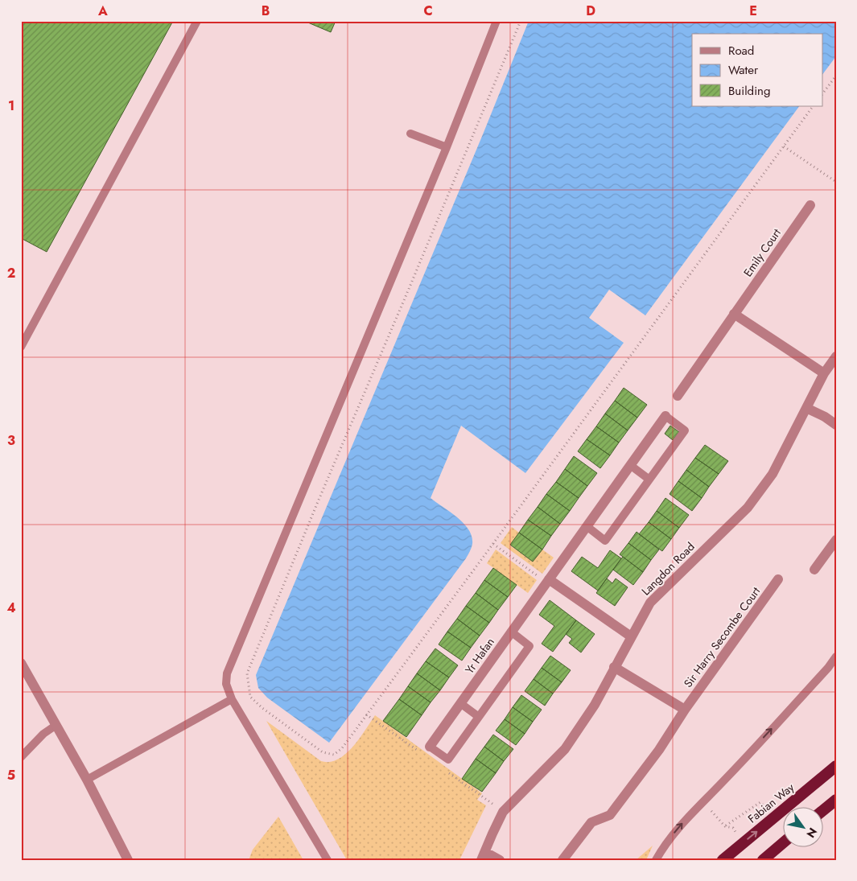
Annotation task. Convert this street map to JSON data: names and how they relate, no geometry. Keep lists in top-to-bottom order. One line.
{"streets":{"highway":["Fabian Way"],"street":["Emily Court","Langdon Road","Sir Harry Secombe Court","Yr Hafan"]},"one_way":["Fabian Way"],"legend":["Road","Water","Building"],"north":"bottom right","grid":{"columns":["A","B","C","D","E"],"rows":["1","2","3","4","5"]}}
